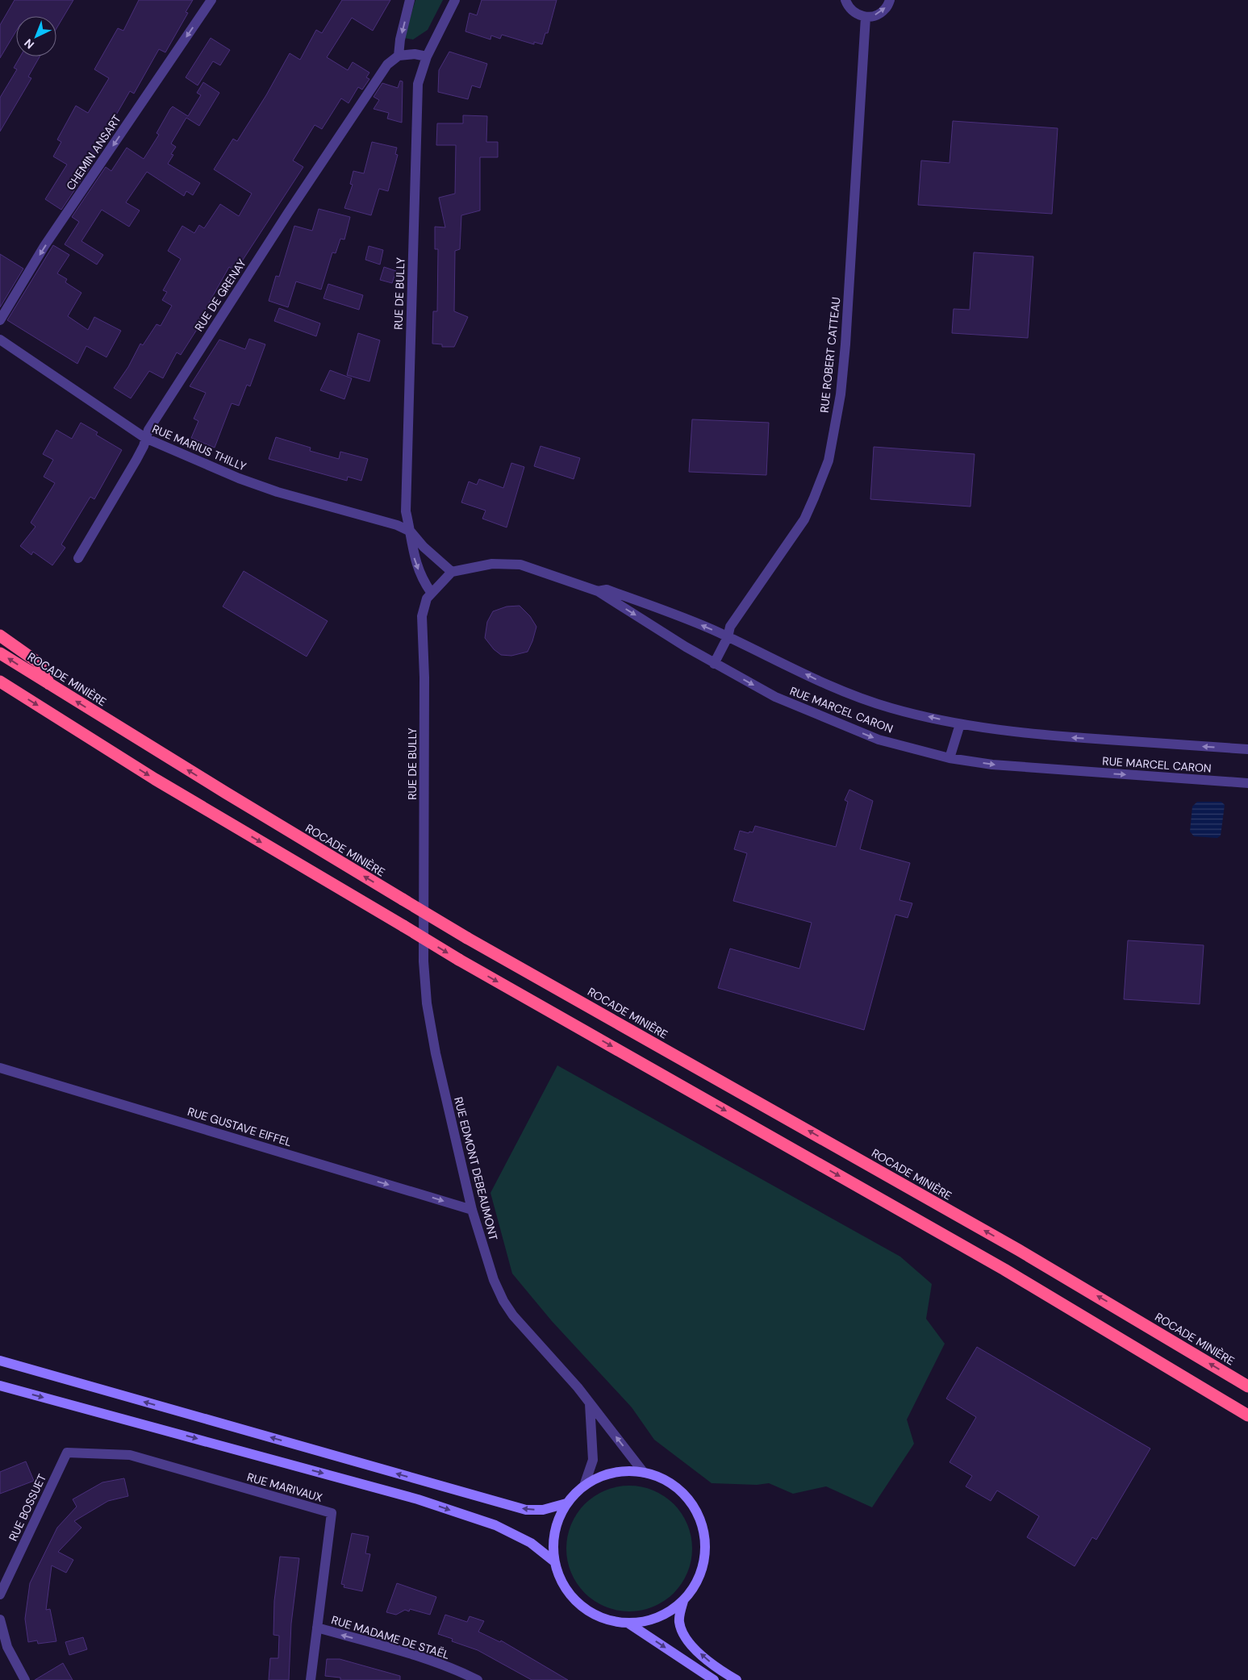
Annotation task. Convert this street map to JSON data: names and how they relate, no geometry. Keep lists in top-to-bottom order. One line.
{"streets":{"highway":["ROCADE MINIÈRE"],"street":["CHEMIN ANSART","RUE DE BULLY","RUE DE GRENAY","RUE ROBERT CATTEAU","RUE MARIUS THILLY","RUE MARCEL CARON","RUE GUSTAVE EIFFEL","RUE EDMONT DEBEAUMONT","RUE MARIVAUX","RUE BOSSUET","RUE MADAME DE STAËL"]},"crossings":[["RUE DE BULLY","RUE MARIUS THILLY"],["RUE DE BULLY","RUE MARCEL CARON"],["RUE DE BULLY","RUE EDMONT DEBEAUMONT"],["RUE DE GRENAY","RUE MARIUS THILLY"],["RUE ROBERT CATTEAU","RUE MARCEL CARON"],["RUE GUSTAVE EIFFEL","RUE EDMONT DEBEAUMONT"],["RUE MARIVAUX","RUE BOSSUET"],["RUE MARIVAUX","RUE MADAME DE STAËL"]],"one_way":["CHEMIN ANSART","RUE GUSTAVE EIFFEL","RUE MADAME DE STAËL"],"north":"bottom left"}
